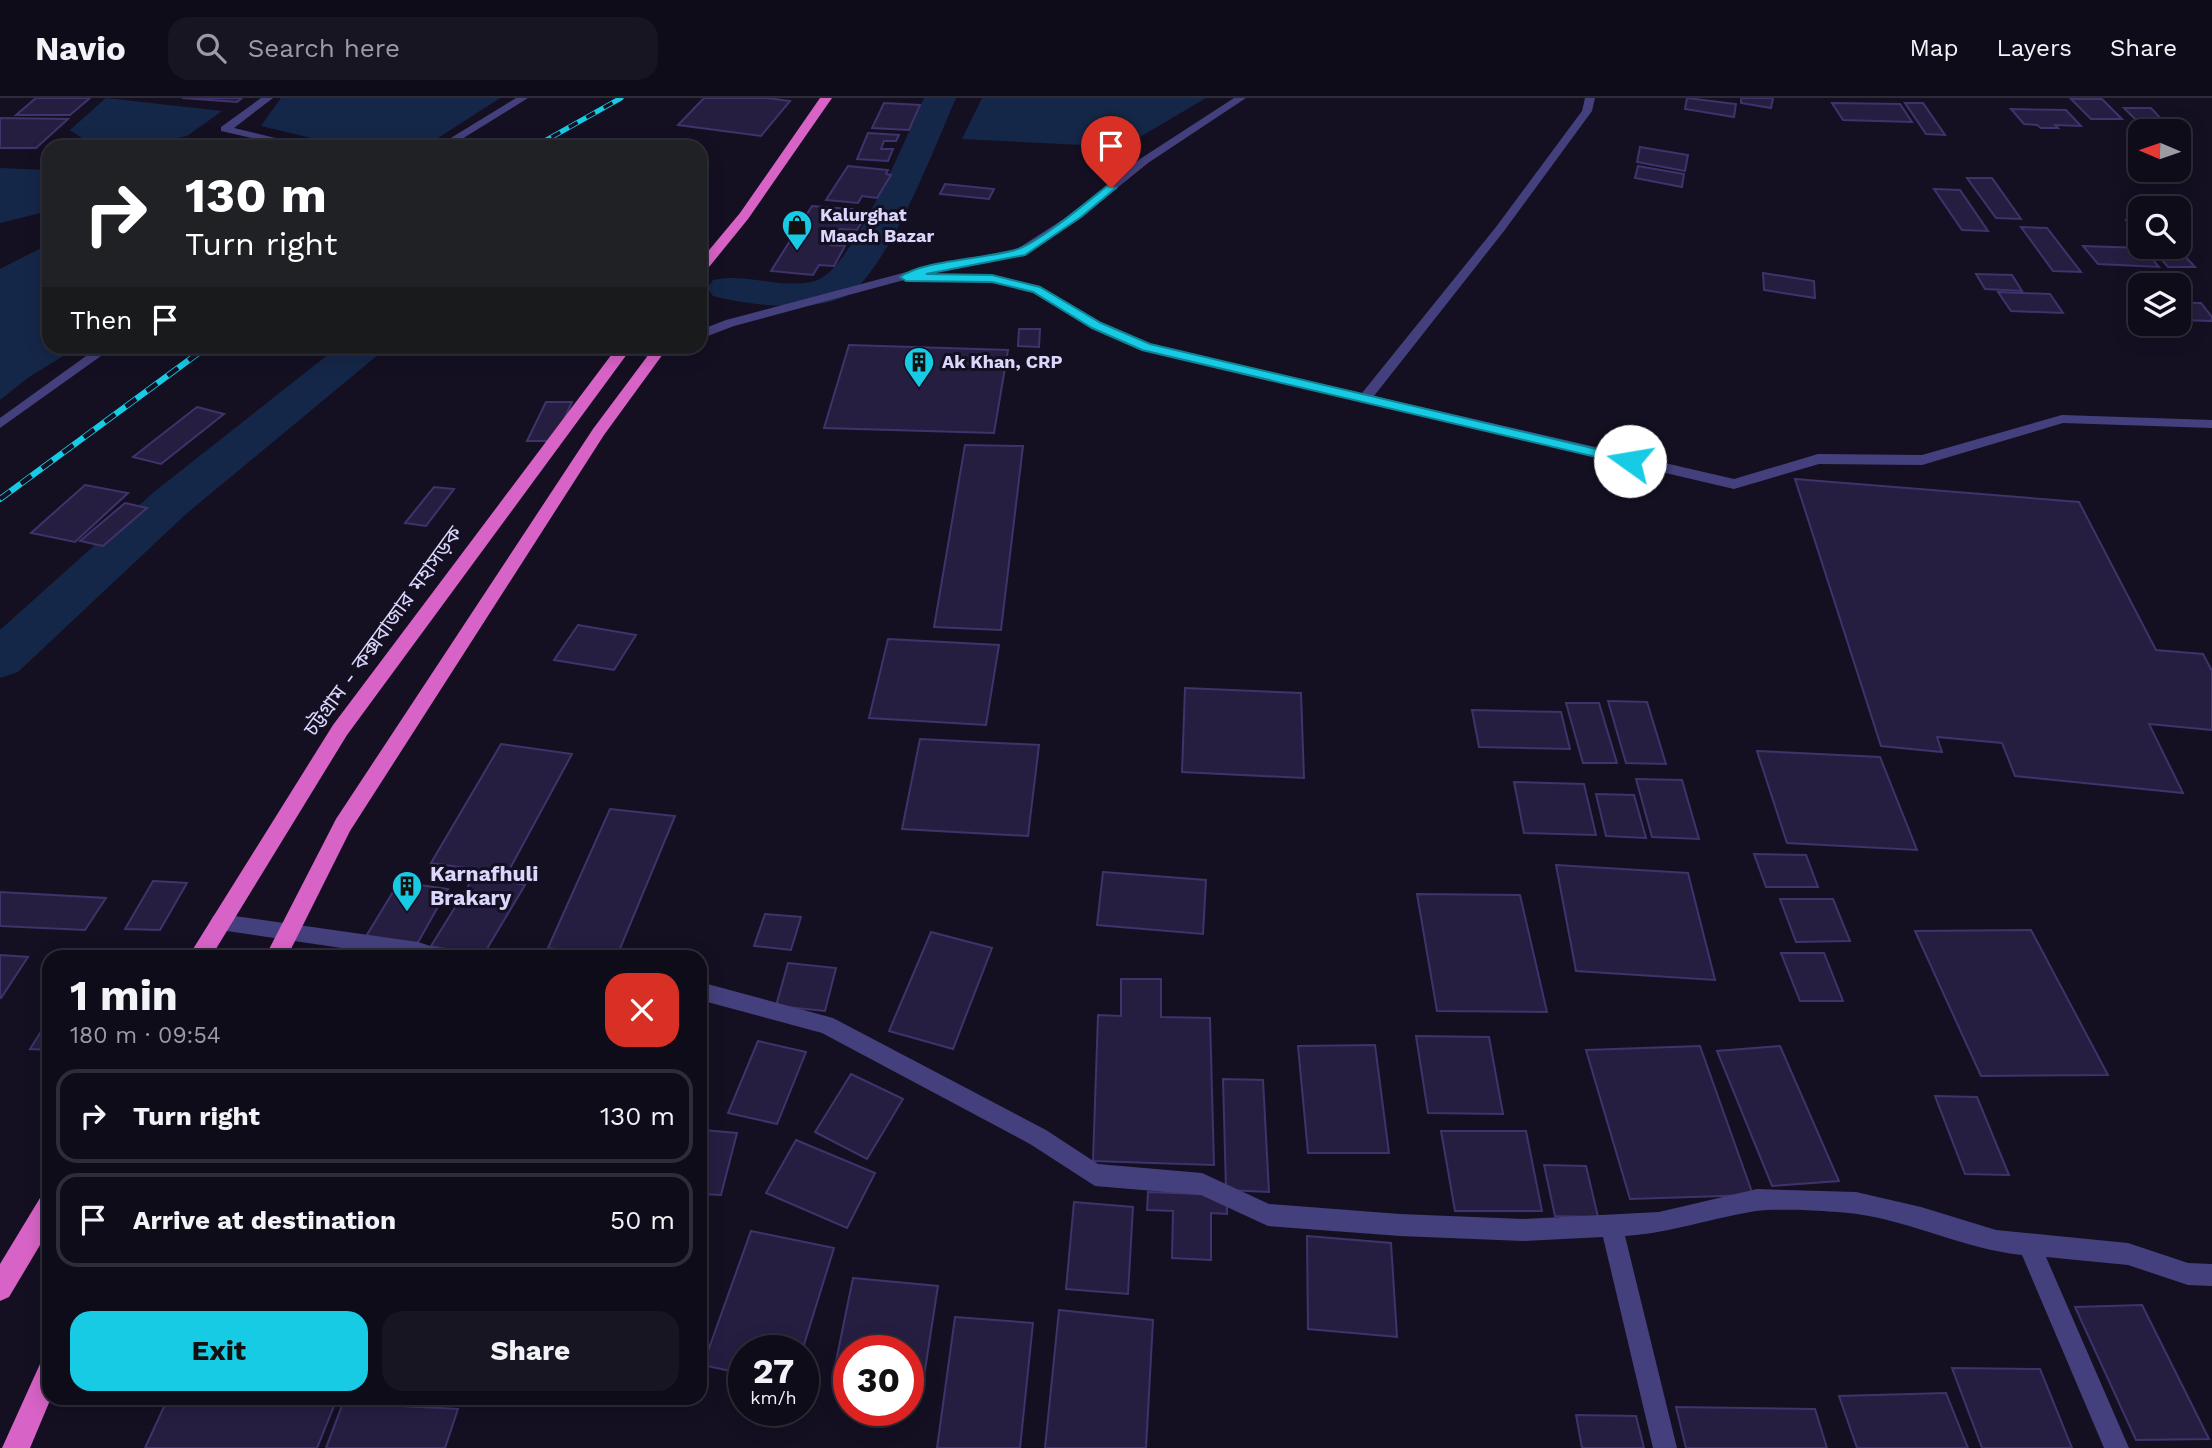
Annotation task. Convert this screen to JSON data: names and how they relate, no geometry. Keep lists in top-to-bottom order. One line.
{"streets":{"highway":["চট্টগ্রাম - কক্সবাজার মহাসড়ক"]},"places":{"shop":["Kalurghat Maach Bazar"],"building":["Ak Khan, CRP","Karnafhuli Brakary"]},"north":"left","page":{"header":"Navio","search":"Search here","nav":["Map","Layers","Share"],"turn":["130 m","Turn right"],"then":"Then","heading":["1 min","180 m · 09:54"],"list":[{"name":"Turn right","value":"130 m"},{"name":"Arrive at destination","value":"50 m"}],"buttons":["Exit","Share"],"speed":"27 km/h","limit":"30"}}
